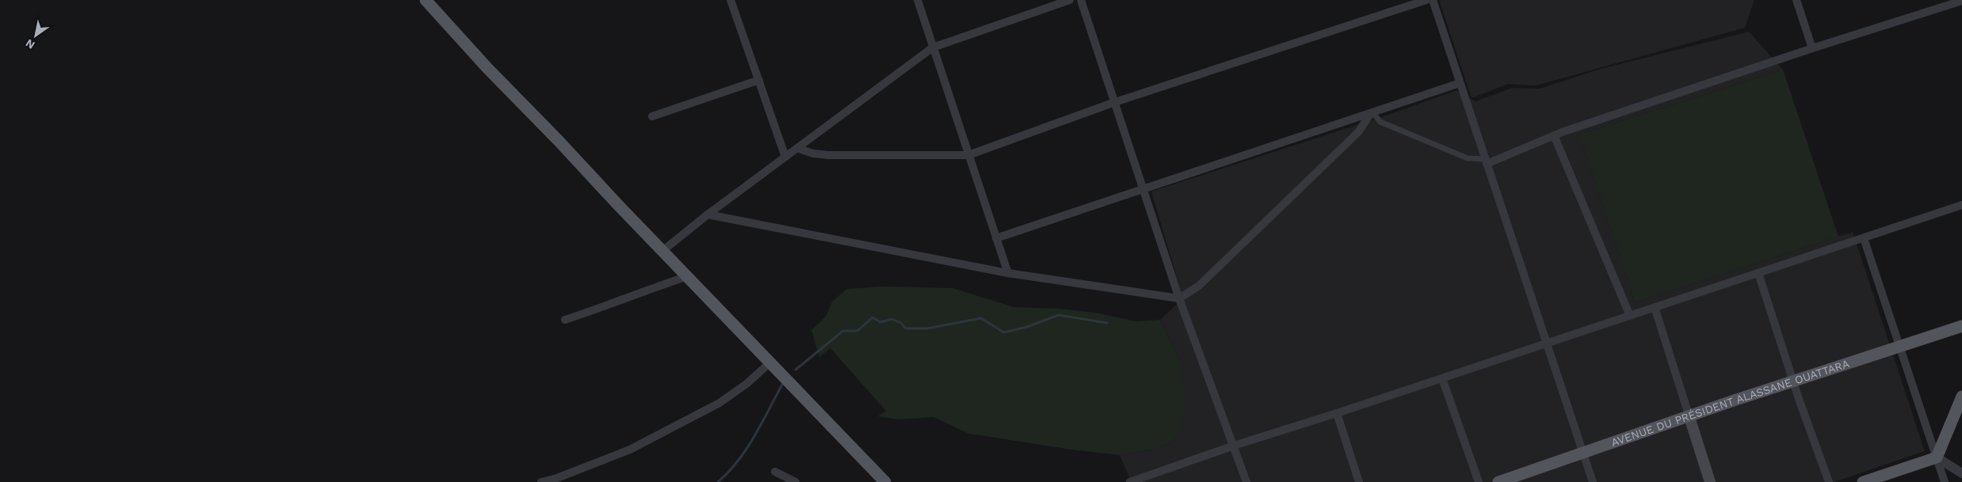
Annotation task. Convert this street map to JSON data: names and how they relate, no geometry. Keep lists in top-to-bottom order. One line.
{"streets":{"main road":["AVENUE DU PRÉSIDENT ALASSANE OUATTARA"]},"north":"bottom left"}
